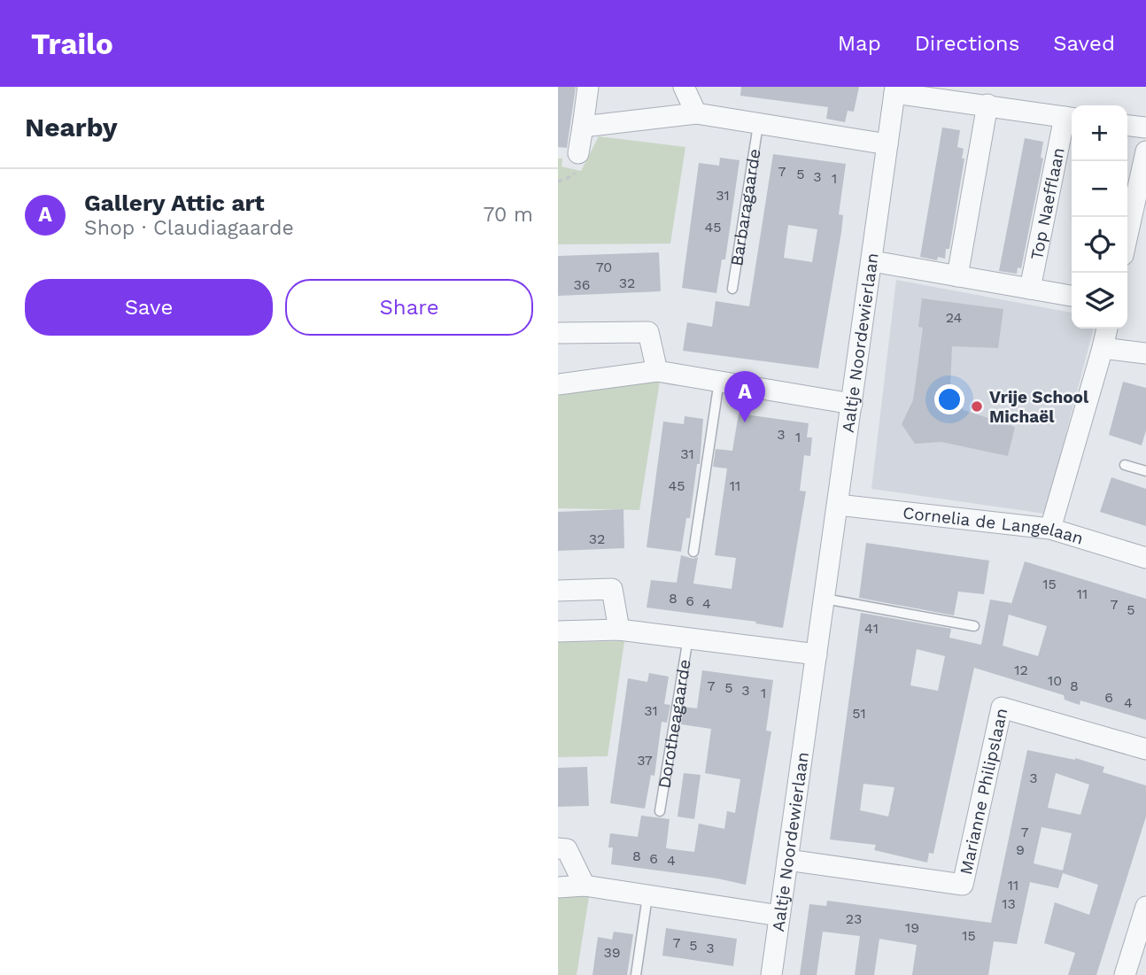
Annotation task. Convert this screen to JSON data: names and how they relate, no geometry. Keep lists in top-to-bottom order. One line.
{"streets":{"street":["Top Naefflaan","Barbaragaarde","Aaltje Noordewierlaan","Cornelia de Langelaan","Dorotheagaarde","Marianne Philipslaan"]},"crossings":[["Top Naefflaan","Aaltje Noordewierlaan"],["Barbaragaarde","Aaltje Noordewierlaan"],["Aaltje Noordewierlaan","Cornelia de Langelaan"],["Aaltje Noordewierlaan","Dorotheagaarde"],["Aaltje Noordewierlaan","Marianne Philipslaan"]],"places":["Vrije School Michaël"],"house_numbers":["7","5","3","1","31","45","70","32","36","24","3","1","31","45","11","32","15","11","8","6","4","7","5","41","12","10","7","8","5","3","1","6","4","31","51","37","3","7","9","8","6","4","11","13","23","19","15","7","5","3","39"],"page":{"header":"Trailo","nav":["Map","Directions","Saved"],"heading":"Nearby","map_buttons":["+","−"],"list":[{"mark":"A","name":"Gallery Attic art","note":"Shop · Claudiagaarde","value":"70 m"}],"buttons":["Save","Share"],"pins":"A"}}
